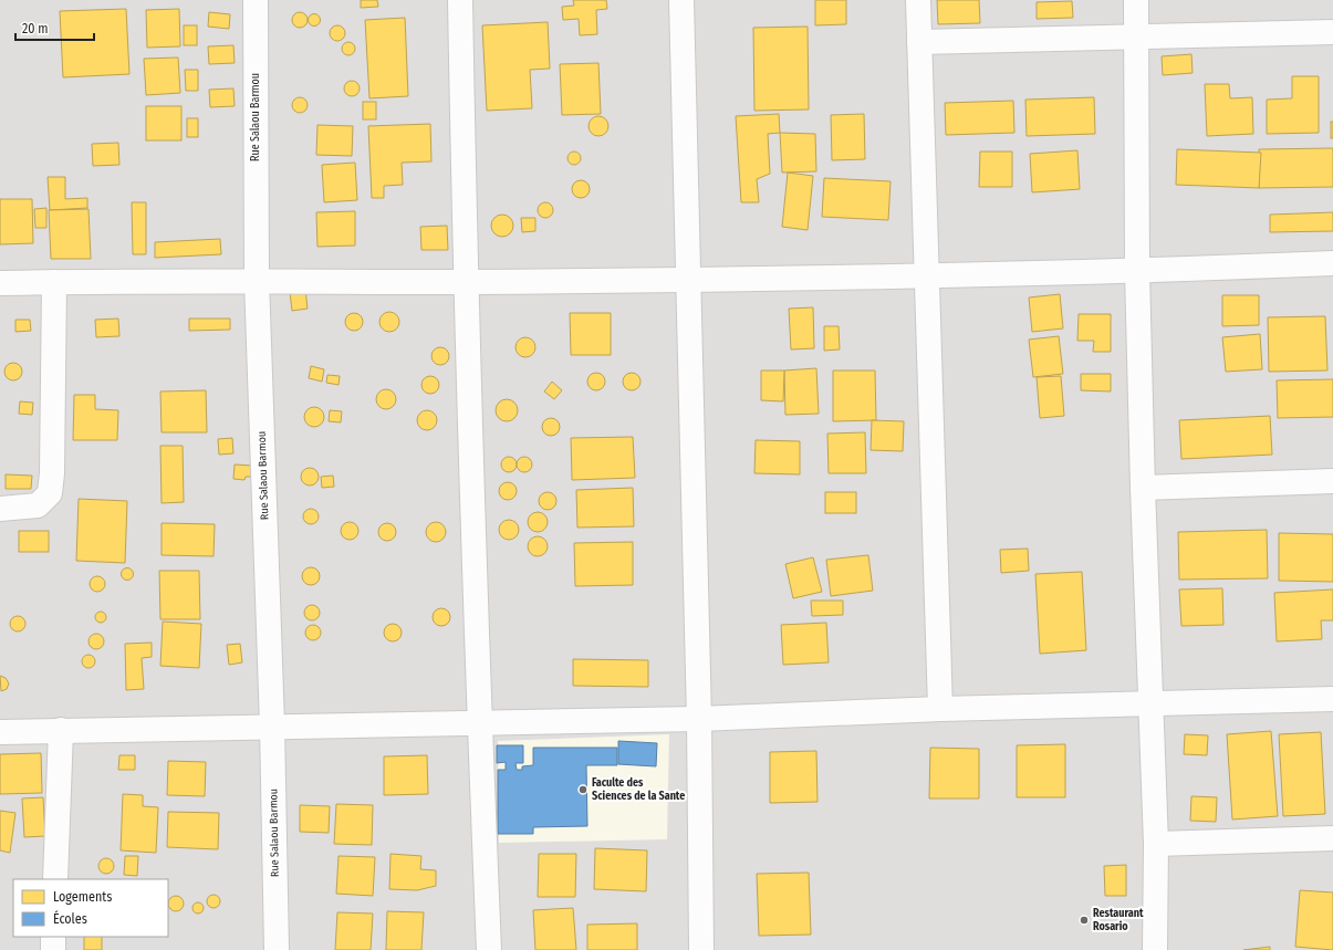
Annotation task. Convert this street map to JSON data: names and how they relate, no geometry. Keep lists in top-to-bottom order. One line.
{"streets":{"street":["Rue Salaou Barmou"]},"places":["Faculte des Sciences de la Sante","Restaurant Rosario"],"legend":["Logements","Écoles"],"scale_bar":"20 m"}
